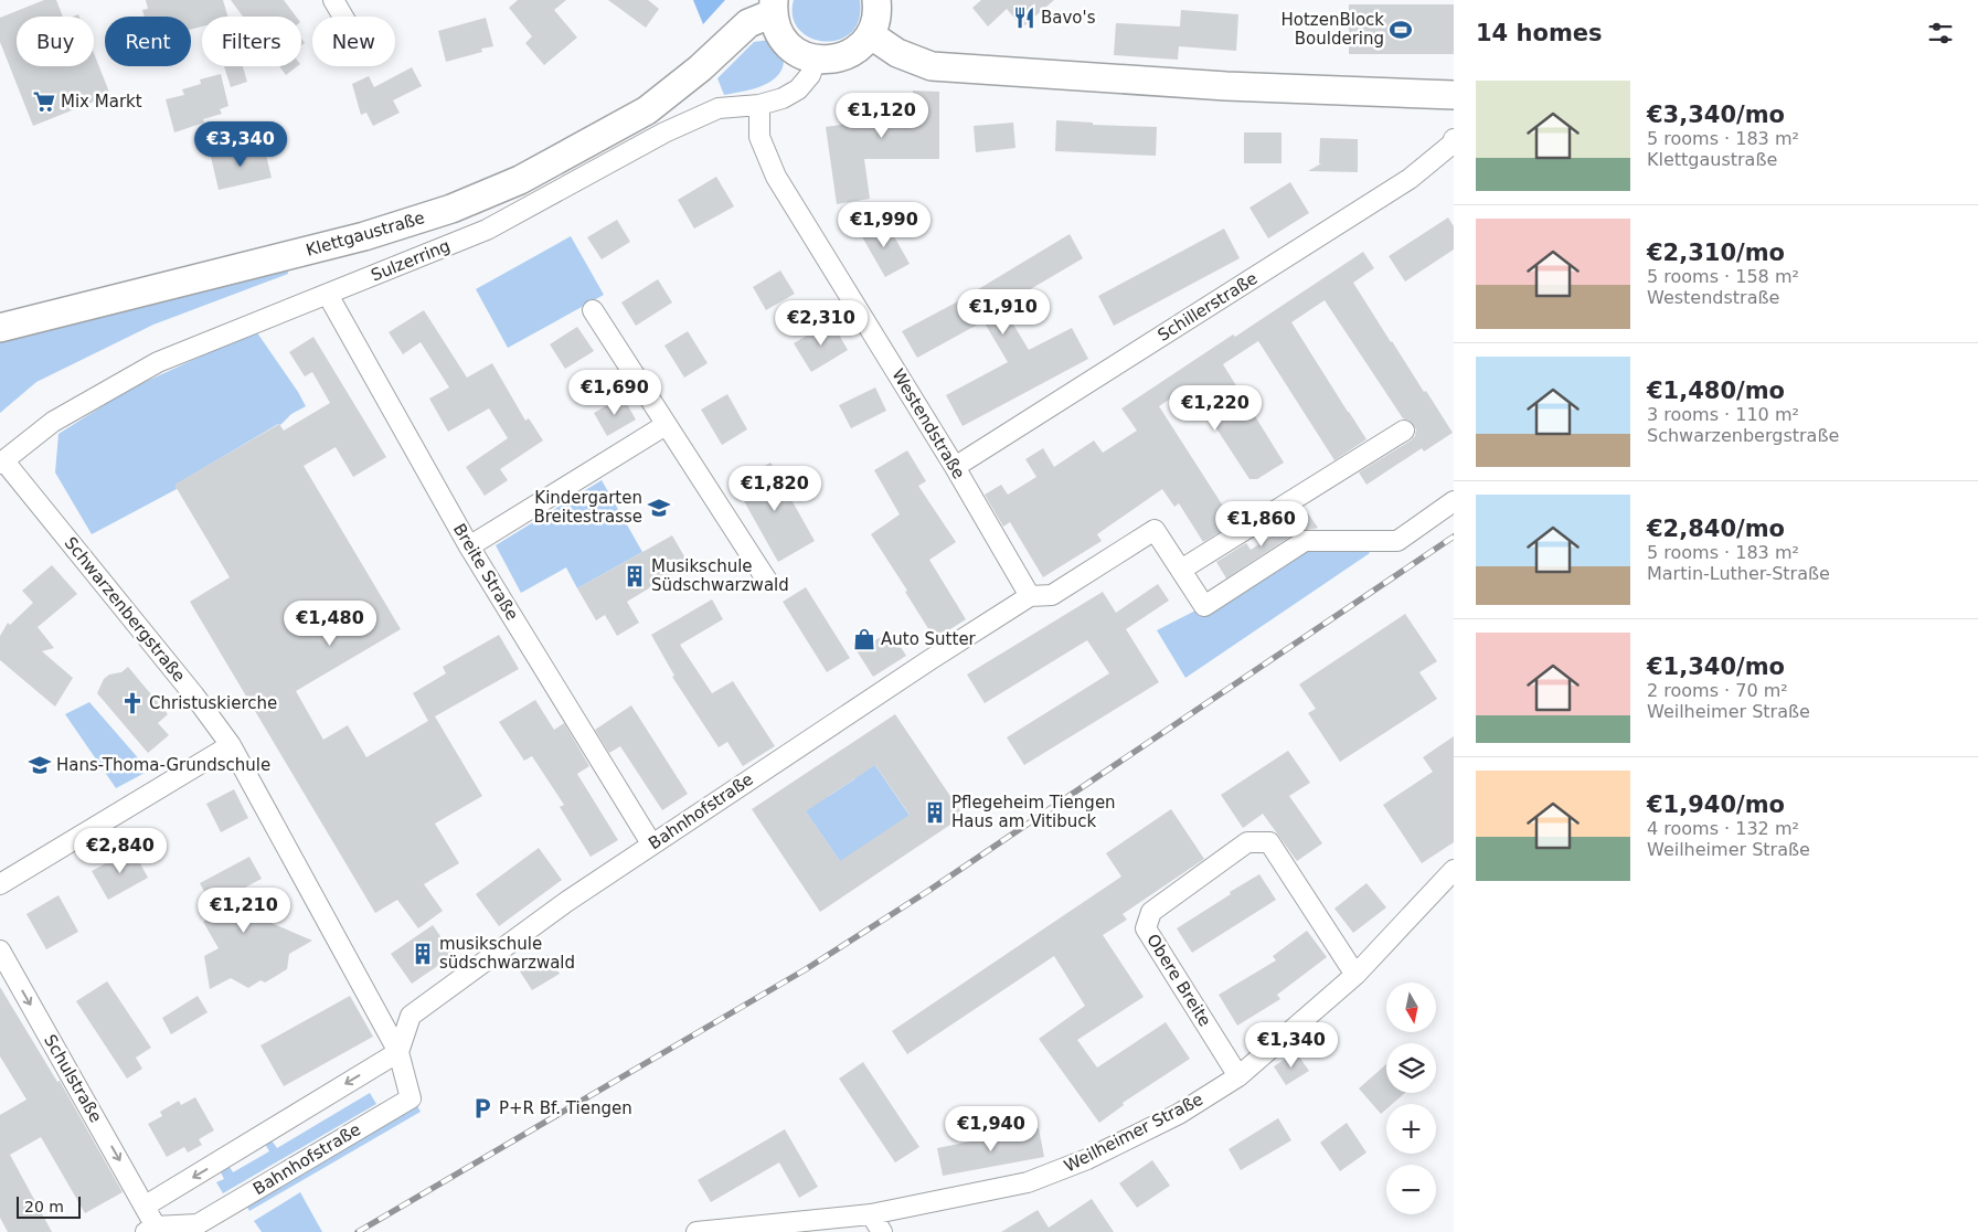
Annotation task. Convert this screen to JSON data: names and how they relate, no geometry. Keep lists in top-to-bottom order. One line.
{"streets":{"main road":["Klettgaustraße"],"street":["Sulzerring","Schillerstraße","Westendstraße","Breite Straße","Schwarzenbergstraße","Bahnhofstraße","Obere Breite","Schulstraße","Weilheimer Straße"]},"crossings":[["Sulzerring","Westendstraße"],["Sulzerring","Breite Straße"],["Sulzerring","Schwarzenbergstraße"],["Schillerstraße","Westendstraße"],["Westendstraße","Bahnhofstraße"],["Breite Straße","Bahnhofstraße"],["Schwarzenbergstraße","Bahnhofstraße"],["Bahnhofstraße","Schulstraße"],["Obere Breite","Weilheimer Straße"]],"one_way":["Schulstraße"],"places":{"restaurant":["Bavo's"],"sports":["HotzenBlock Bouldering"],"supermarket":["Mix Markt"],"school or university":["Kindergarten Breitestrasse","Hans-Thoma-Grundschule"],"building":["Musikschule Südschwarzwald","Pflegeheim Tiengen Haus am Vitibuck","musikschule südschwarzwald"],"shop":["Auto Sutter"],"church":["Christuskierche"],"parking":["P+R Bf. Tiengen"]},"scale_bar":"20 m","north":"bottom","page":{"heading":"14 homes","chip":["Buy","Rent","Filters","New"],"list":[{"name":"€3,340/mo","note":"5 rooms · 183 m² · Klettgaustraße"},{"name":"€2,310/mo","note":"5 rooms · 158 m² · Westendstraße"},{"name":"€1,480/mo","note":"3 rooms · 110 m² · Schwarzenbergstraße"},{"name":"€2,840/mo","note":"5 rooms · 183 m² · Martin-Luther-Straße"},{"name":"€1,340/mo","note":"2 rooms · 70 m² · Weilheimer Straße"},{"name":"€1,940/mo","note":"4 rooms · 132 m² · Weilheimer Straße"}],"price":["€1,120","€3,340","€1,990","€1,910","€2,310","€1,690","€1,220","€1,820","€1,860","€1,480","€2,840","€1,210","€1,340","€1,940"],"map_buttons":["+","−"],"scale":"20 m"}}
